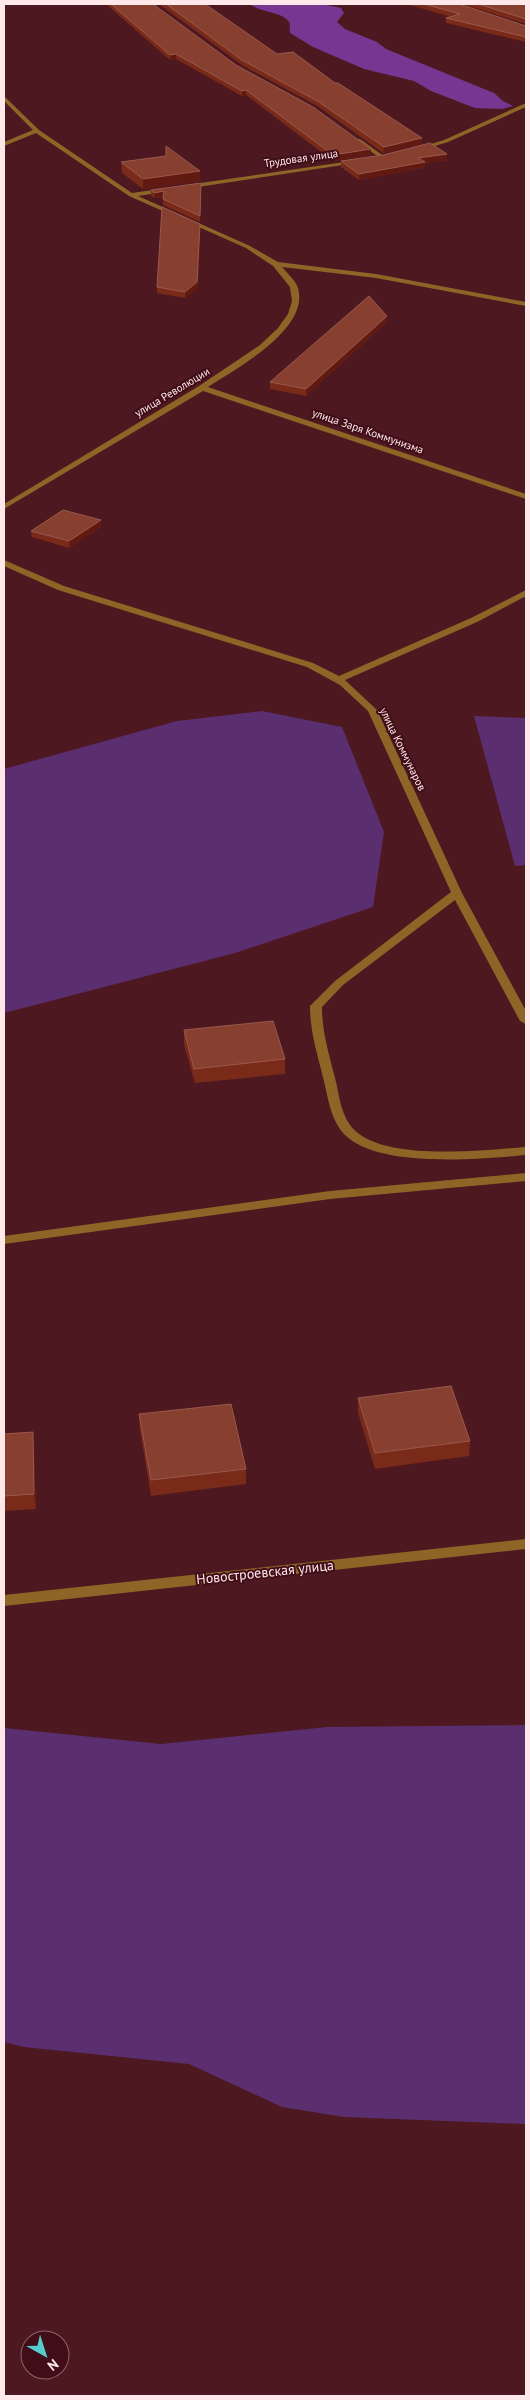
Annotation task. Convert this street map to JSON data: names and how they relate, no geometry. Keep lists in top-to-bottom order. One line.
{"streets":{"street":["Трудовая улица","улица Революции","улица Заря Коммунизма","улица Коммунаров","Новостроевская улица"]},"crossings":[["Трудовая улица","улица Революции"],["улица Революции","улица Заря Коммунизма"]],"north":"bottom right"}
